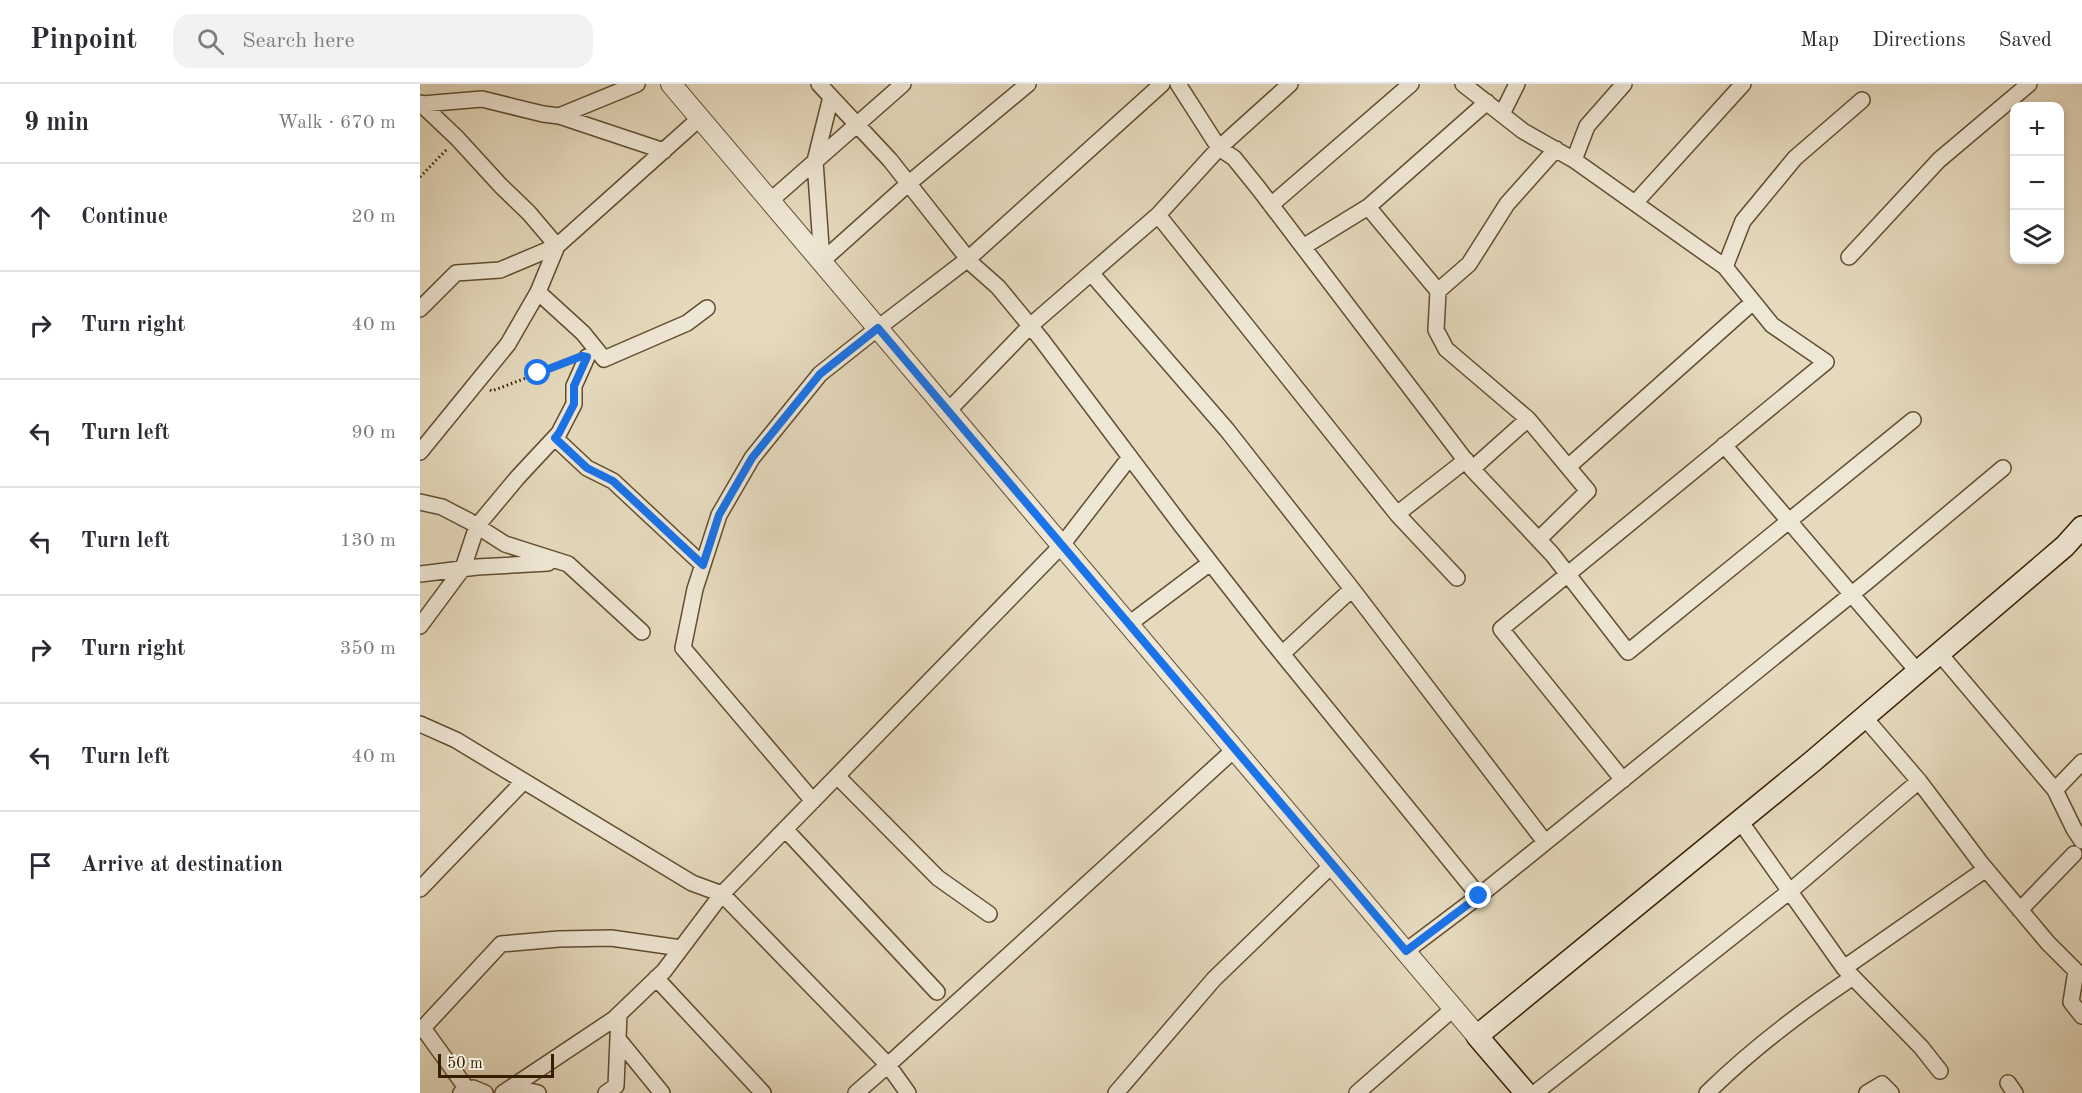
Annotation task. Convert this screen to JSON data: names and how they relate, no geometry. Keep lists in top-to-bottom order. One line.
{"scale_bar":"50 m","page":{"header":"Pinpoint","search":"Search here","nav":["Map","Directions","Saved"],"heading":["9 min","Walk · 670 m"],"map_buttons":["+","−"],"list":[["Continue","20 m"],["Turn right","40 m"],["Turn left","90 m"],["Turn left","130 m"],["Turn right","350 m"],["Turn left","40 m"],"Arrive at destination"],"scale":"50 m"}}
